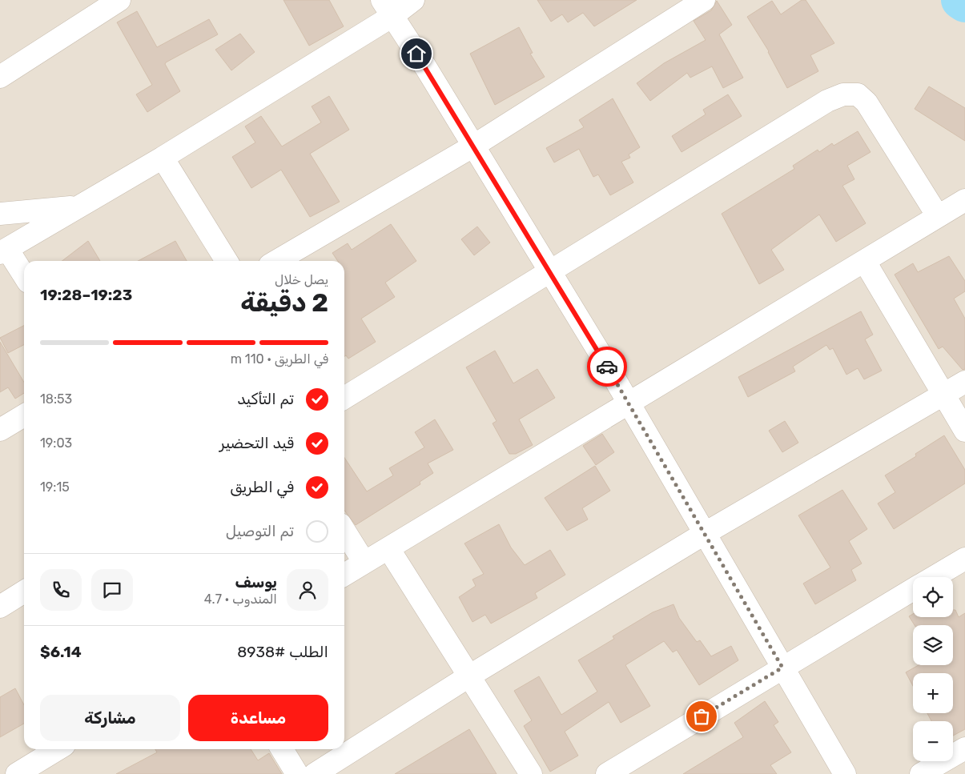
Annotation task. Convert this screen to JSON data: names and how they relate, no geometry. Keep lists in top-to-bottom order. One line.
{"page":{"heading":["2 دقيقة","يصل خلال","19:23–19:28"],"panel":["يوسف","المندوب · 4.7","الطلب #8938","$6.14"],"bar":"في الطريق · 110 m","list":[["تم التأكيد","18:53"],["قيد التحضير","19:03"],["في الطريق","19:15"],"تم التوصيل"],"map_buttons":["+","−"],"buttons":["مساعدة","مشاركة"]}}
